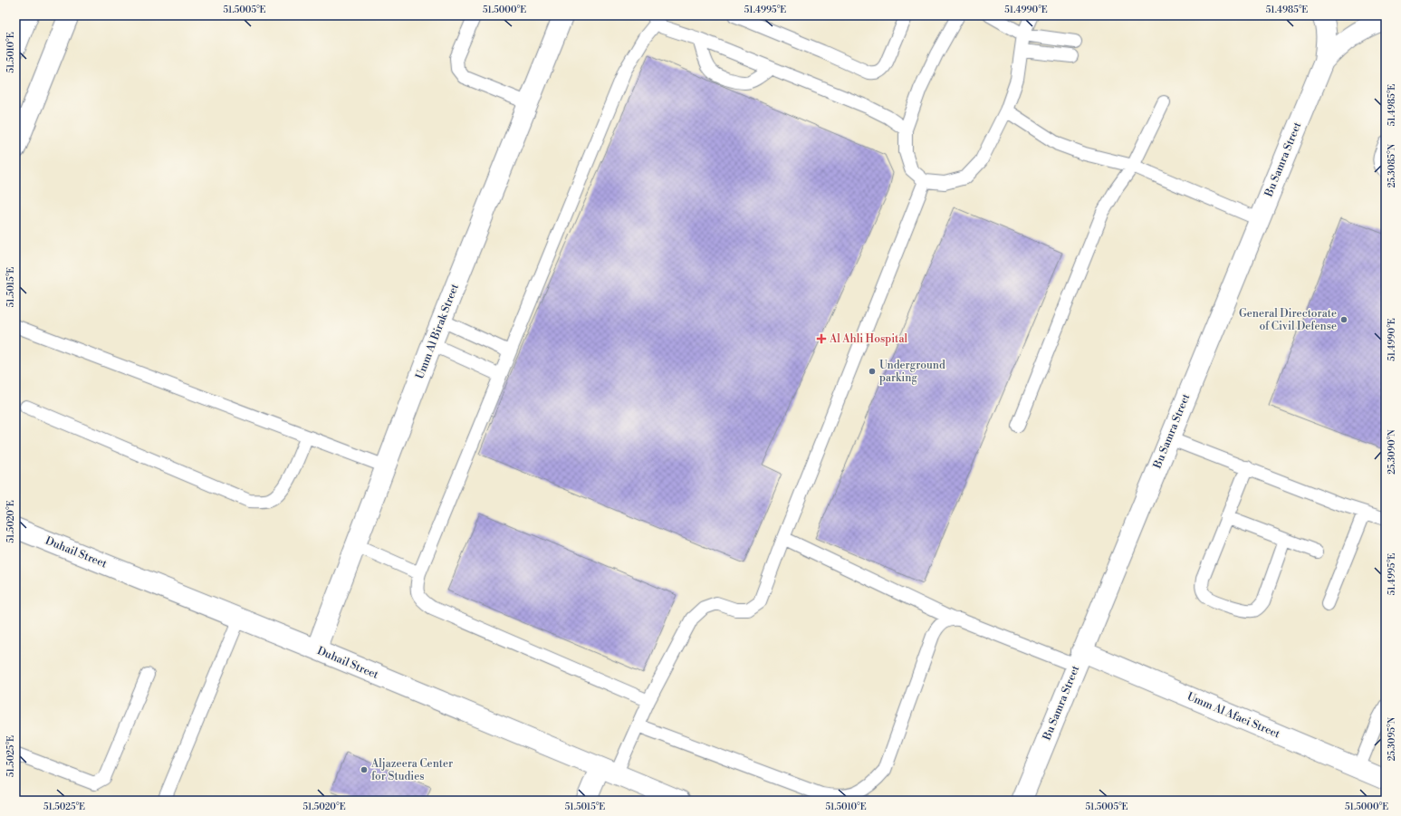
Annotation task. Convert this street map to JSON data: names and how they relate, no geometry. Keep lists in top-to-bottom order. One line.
{"streets":{"street":["Bu Samra Street","Umm Al Birak Street","Duhail Street","Umm Al Afaei Street"]},"crossings":[["Bu Samra Street","Umm Al Afaei Street"],["Umm Al Birak Street","Duhail Street"]],"places":{"other":["General Directorate of Civil Defense","Underground parking","Aljazeera Center for Studies"],"health":["Al Ahli Hospital"]},"coordinates":["51.5005°E","51.5000°E","51.4995°E","51.4990°E","51.4985°E","51.5010°E","25.3085°N","51.5015°E","25.3090°N","51.5020°E","25.3095°N","51.5025°E"]}
